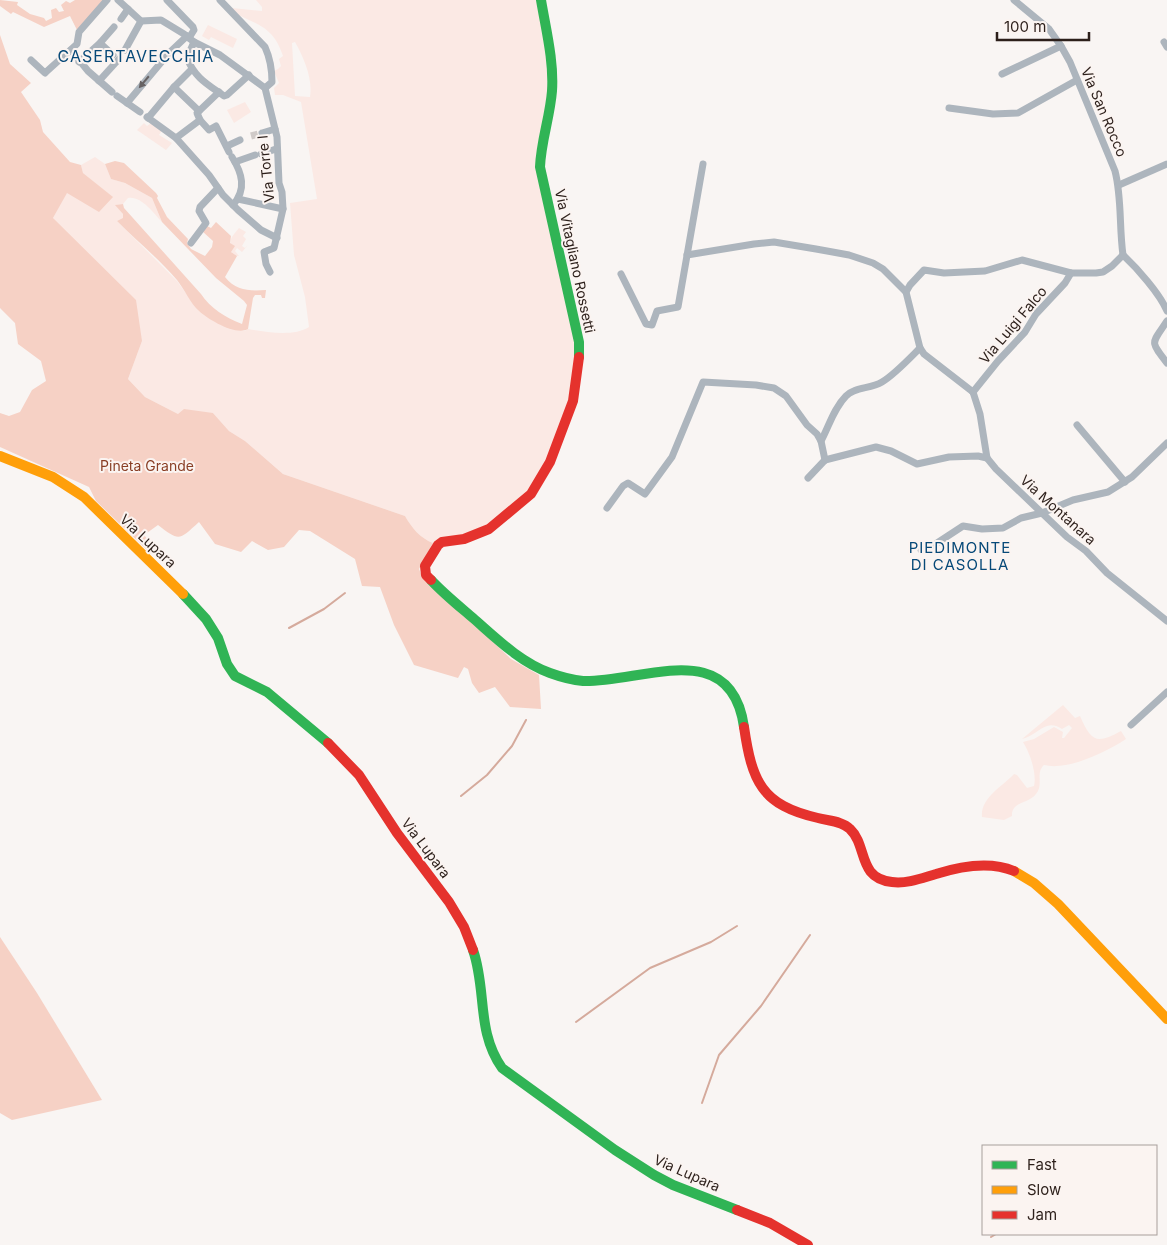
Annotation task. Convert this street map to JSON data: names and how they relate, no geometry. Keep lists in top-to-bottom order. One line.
{"streets":{"street":["Via San Rocco","Via Torre I","Via Vitagliano Rossetti","Via Luigi Falco","Via Montanara","Via Lupara"]},"districts":["CASERTAVECCHIA","PIEDIMONTE DI CASOLLA"],"parks":["Pineta Grande"],"legend":["Fast","Slow","Jam"],"scale_bar":"100 m"}
